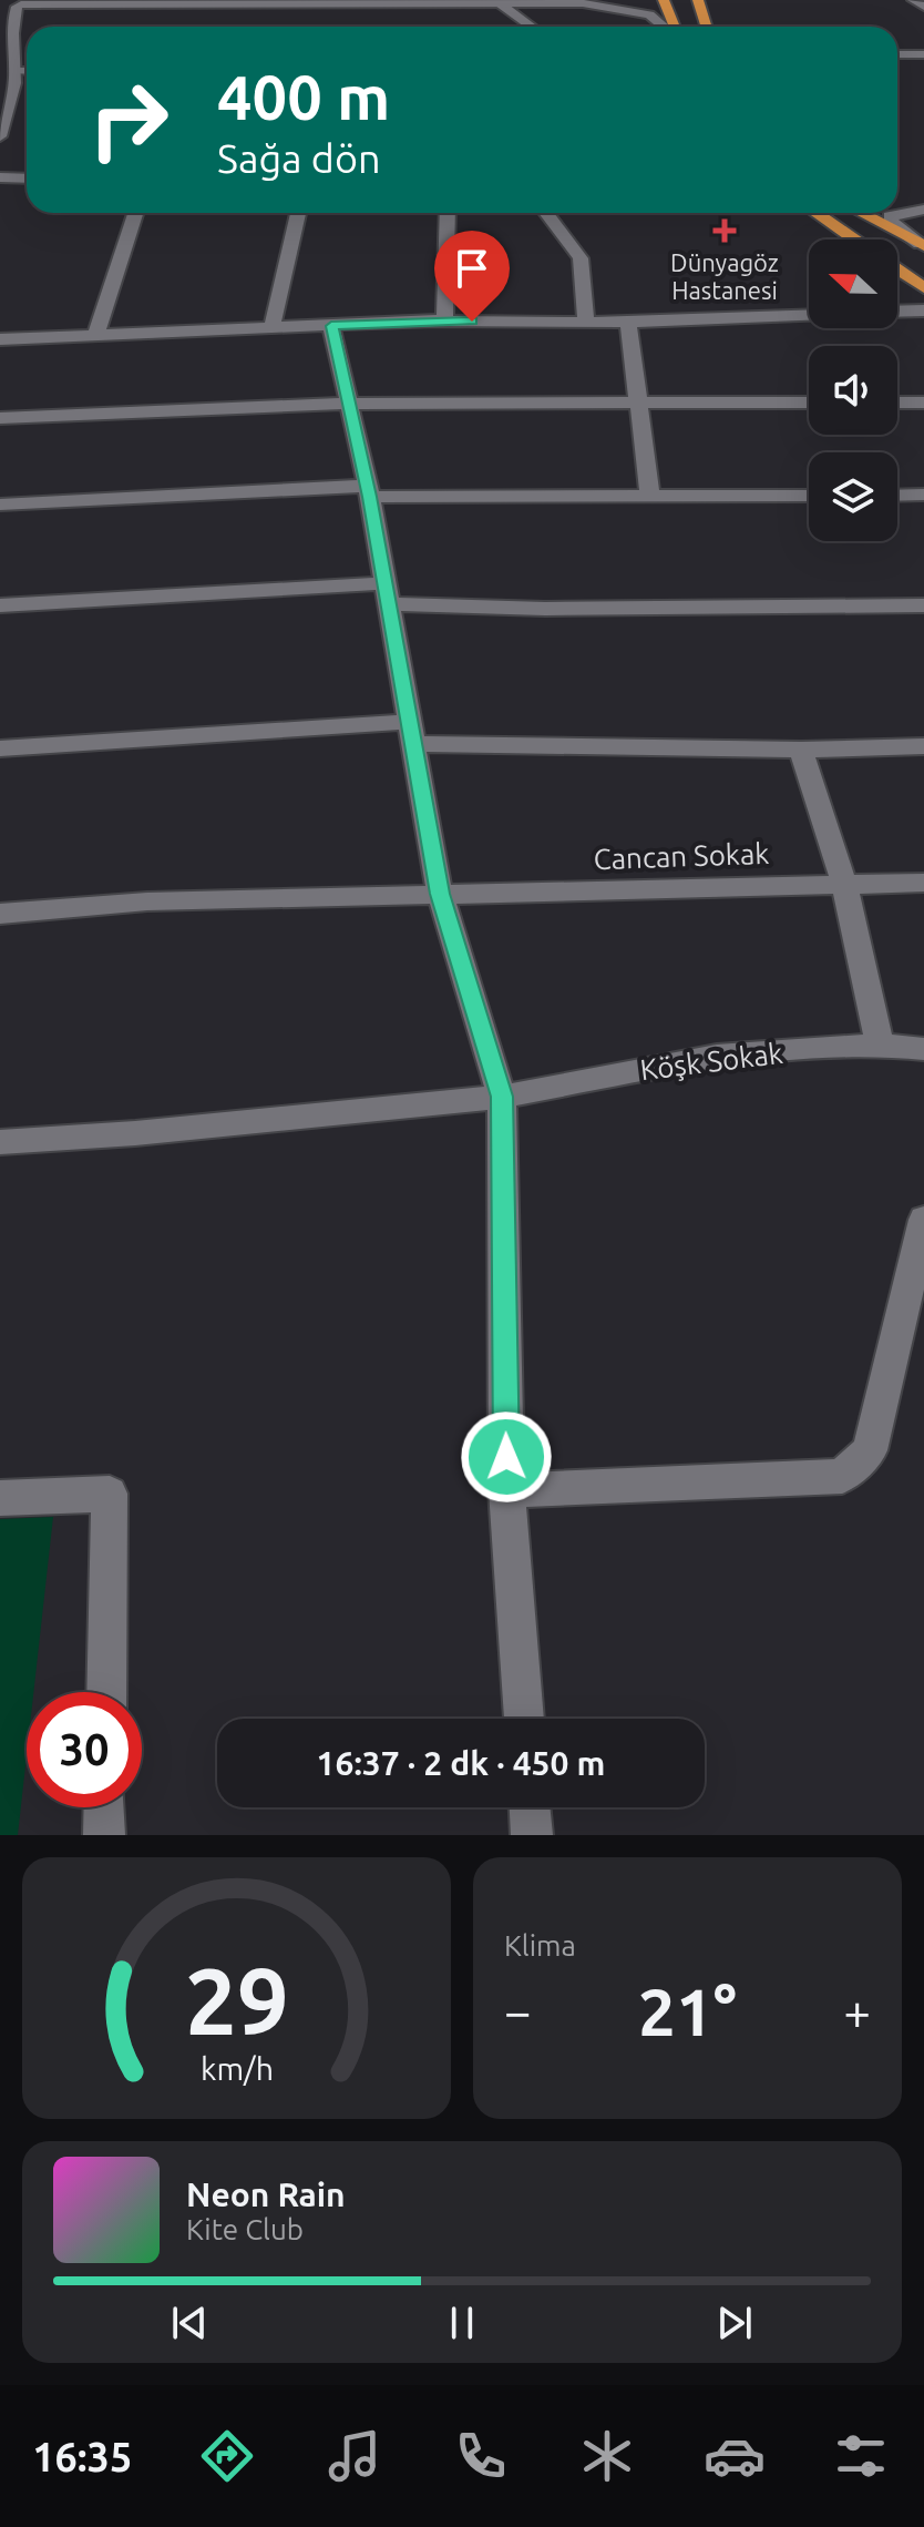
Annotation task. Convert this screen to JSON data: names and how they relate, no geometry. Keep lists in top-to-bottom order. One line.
{"streets":{"street":["Cancan Sokak","Köşk Sokak"]},"places":{"health":["Dünyagöz Hastanesi"]},"north":"left","page":{"turn":["400 m","Sağa dön"],"limit":"30","trip":"16:37 · 2 dk · 450 m","tile":"Klima","heat":["−","21°","+"],"song":["Neon Rain","Kite Club"],"tabs":"16:35","gauge":["29","km/h"]}}
